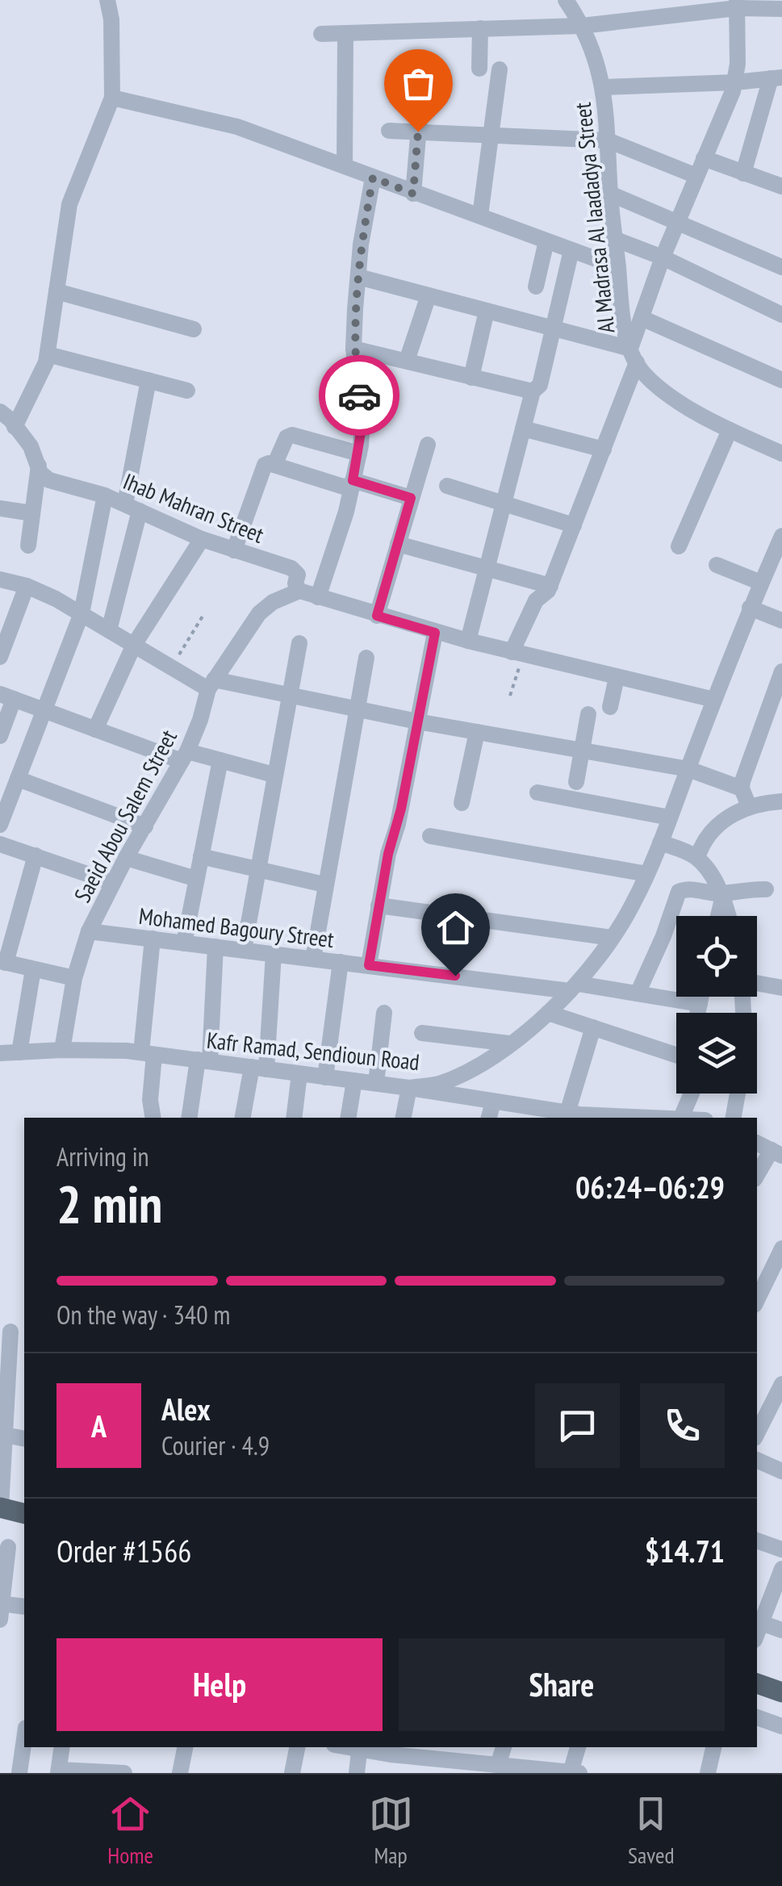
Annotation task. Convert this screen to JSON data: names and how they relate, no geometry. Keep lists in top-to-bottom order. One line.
{"streets":{"street":["Al Madrasa Al Iaadadya Street","Ihab Mahran Street","Saeid Abou Salem Street","Mohamed Bagoury Street","Kafr Ramad, Sendioun Road"]},"crossings":[["Ihab Mahran Street","Saeid Abou Salem Street"],["Saeid Abou Salem Street","Mohamed Bagoury Street"],["Saeid Abou Salem Street","Kafr Ramad, Sendioun Road"],["Mohamed Bagoury Street","Kafr Ramad, Sendioun Road"]],"page":{"heading":["2 min","Arriving in","06:24–06:29"],"panel":["Alex","Courier · 4.9","Order #1566","$14.71"],"bar":"On the way · 340 m","round":"A","buttons":["Help","Share"],"tabs":["Home","Map","Saved"]}}
